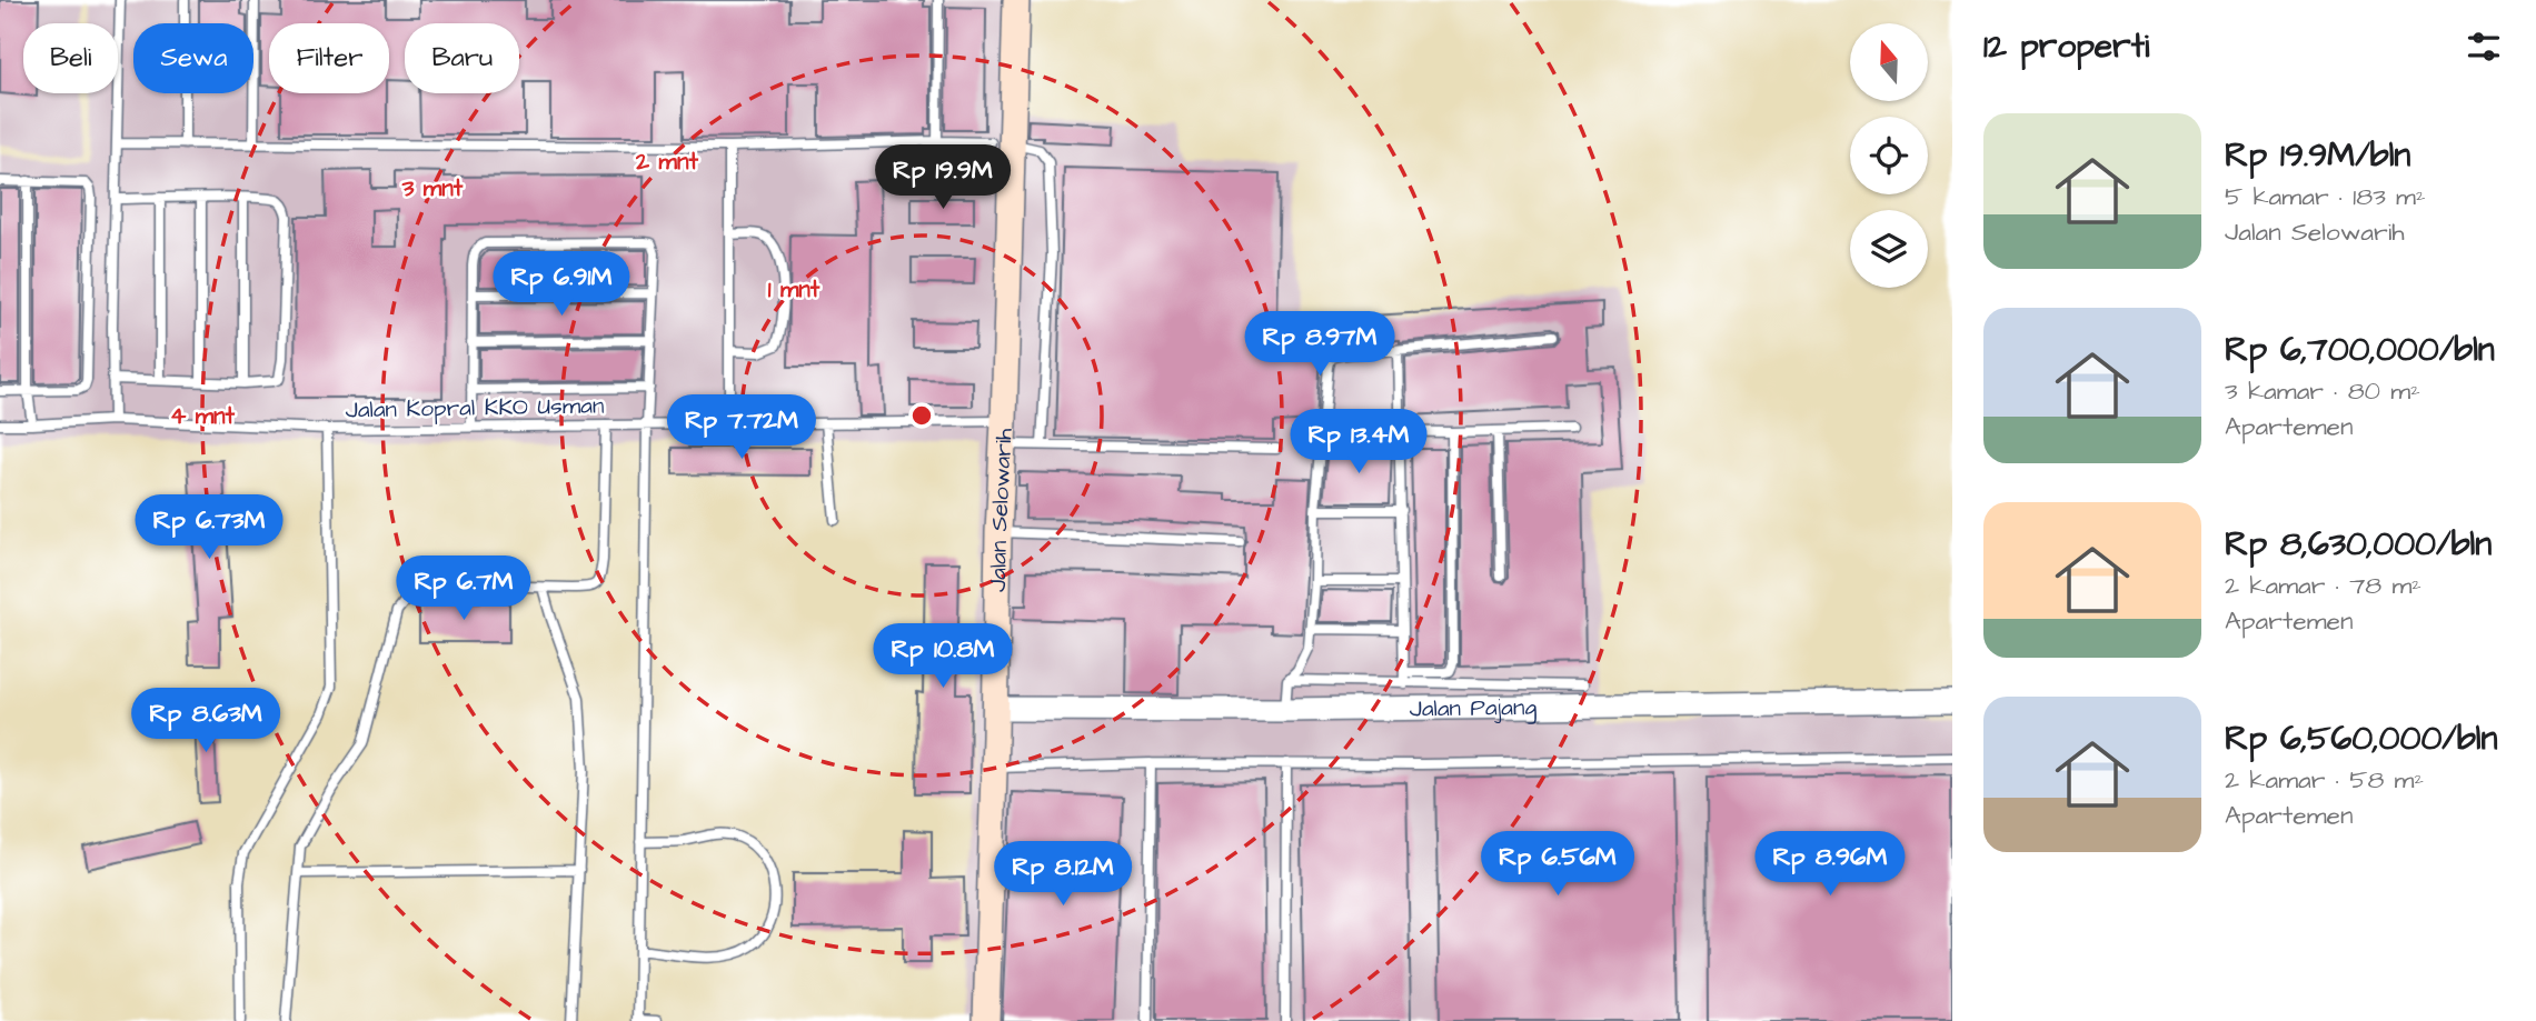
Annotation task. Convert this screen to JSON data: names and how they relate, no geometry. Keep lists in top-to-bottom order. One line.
{"streets":{"main road":["Jalan Selowarih"],"street":["Jalan Pajang"],"lane":["Jalan Kopral KKO Usman"]},"crossings":[["Jalan Kopral KKO Usman","Jalan Selowarih"],["Jalan Selowarih","Jalan Pajang"]],"north":"top","page":{"heading":"12 properti","chip":["Beli","Sewa","Filter","Baru"],"list":[{"name":"Rp 19.9M/bln","note":"5 kamar · 183 m² · Jalan Selowarih"},{"name":"Rp 6,700,000/bln","note":"3 kamar · 80 m² · Apartemen"},{"name":"Rp 8,630,000/bln","note":"2 kamar · 78 m² · Apartemen"},{"name":"Rp 6,560,000/bln","note":"2 kamar · 58 m² · Apartemen"}],"price":["Rp 19.9M","Rp 6.91M","Rp 8.97M","Rp 7.72M","Rp 13.4M","Rp 6.73M","Rp 6.7M","Rp 10.8M","Rp 8.63M","Rp 6.56M","Rp 8.96M","Rp 8.12M"]},"rings":["2 mnt","3 mnt","1 mnt","4 mnt"]}
